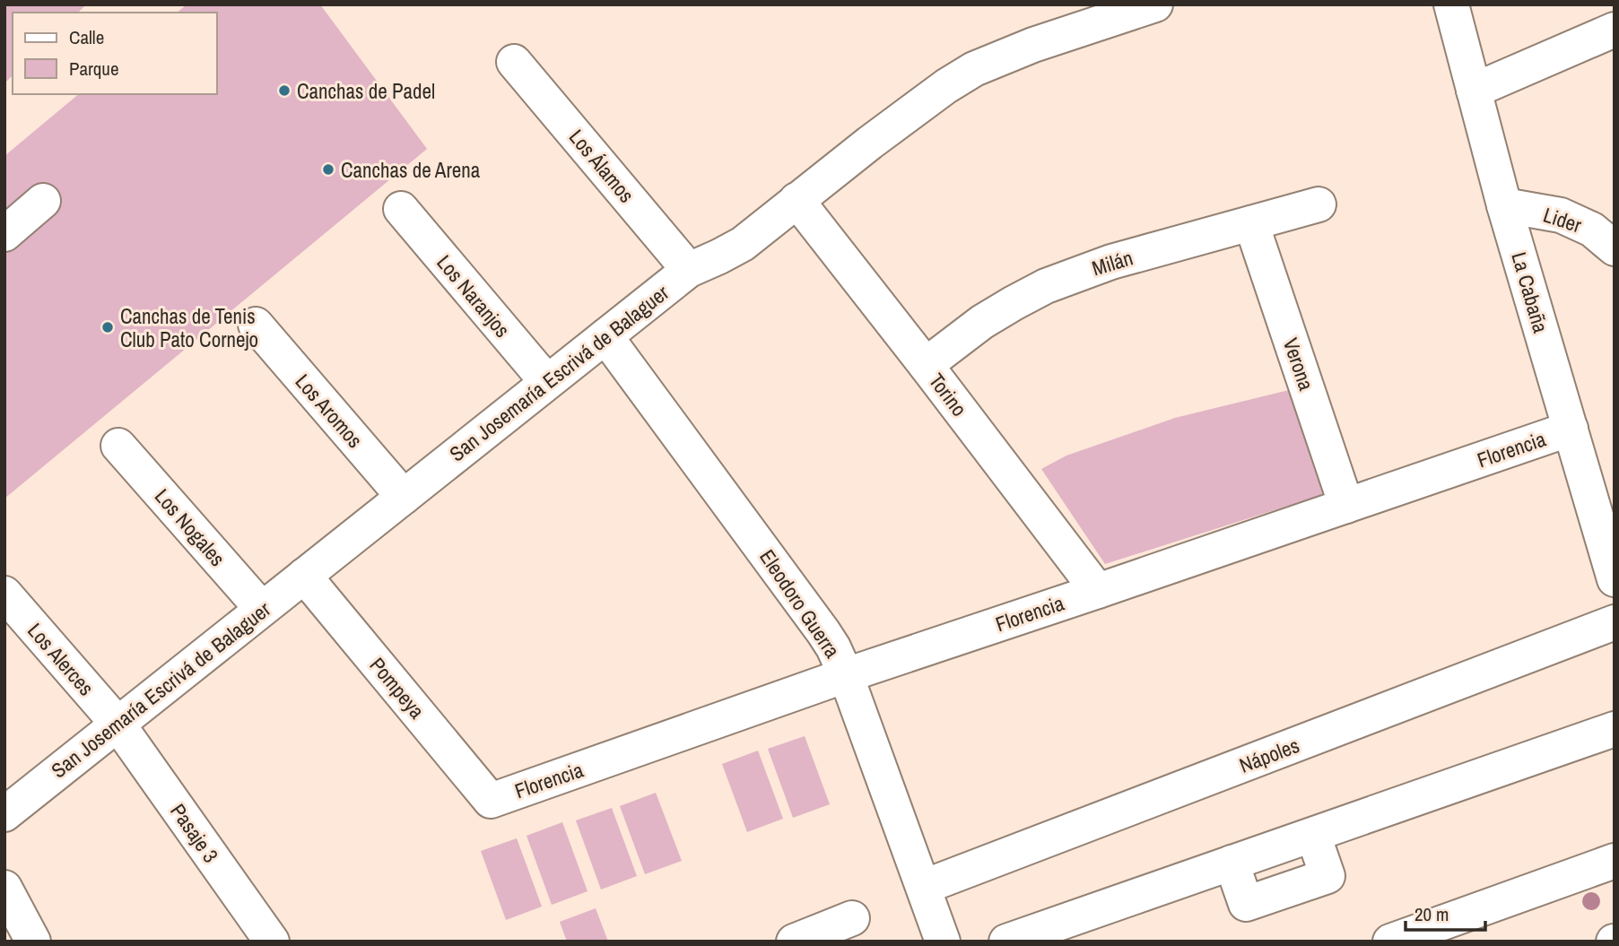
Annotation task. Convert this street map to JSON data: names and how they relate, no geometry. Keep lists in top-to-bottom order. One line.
{"streets":{"street":["Los Álamos","Lider","Milán","La Cabaña","Los Naranjos","Verona","San Josemaría Escrivá de Balaguer","Torino","Los Aromos","Florencia","Los Nogales","Eleodoro Guerra","Los Alerces","Pompeya","Nápoles","Pasaje 3"]},"crossings":[["Los Álamos","San Josemaría Escrivá de Balaguer"],["Lider","La Cabaña"],["Milán","Verona"],["Milán","Torino"],["La Cabaña","Florencia"],["Los Naranjos","San Josemaría Escrivá de Balaguer"],["Verona","Florencia"],["San Josemaría Escrivá de Balaguer","Torino"],["San Josemaría Escrivá de Balaguer","Los Aromos"],["San Josemaría Escrivá de Balaguer","Los Nogales"],["San Josemaría Escrivá de Balaguer","Eleodoro Guerra"],["San Josemaría Escrivá de Balaguer","Los Alerces"],["San Josemaría Escrivá de Balaguer","Pompeya"],["San Josemaría Escrivá de Balaguer","Pasaje 3"],["Torino","Florencia"],["Florencia","Eleodoro Guerra"],["Florencia","Pompeya"],["Eleodoro Guerra","Nápoles"],["Los Alerces","Pasaje 3"]],"places":["Canchas de Padel","Canchas de Arena","Canchas de Tenis Club Pato Cornejo"],"legend":["Calle","Parque"],"scale_bar":"20 m"}
